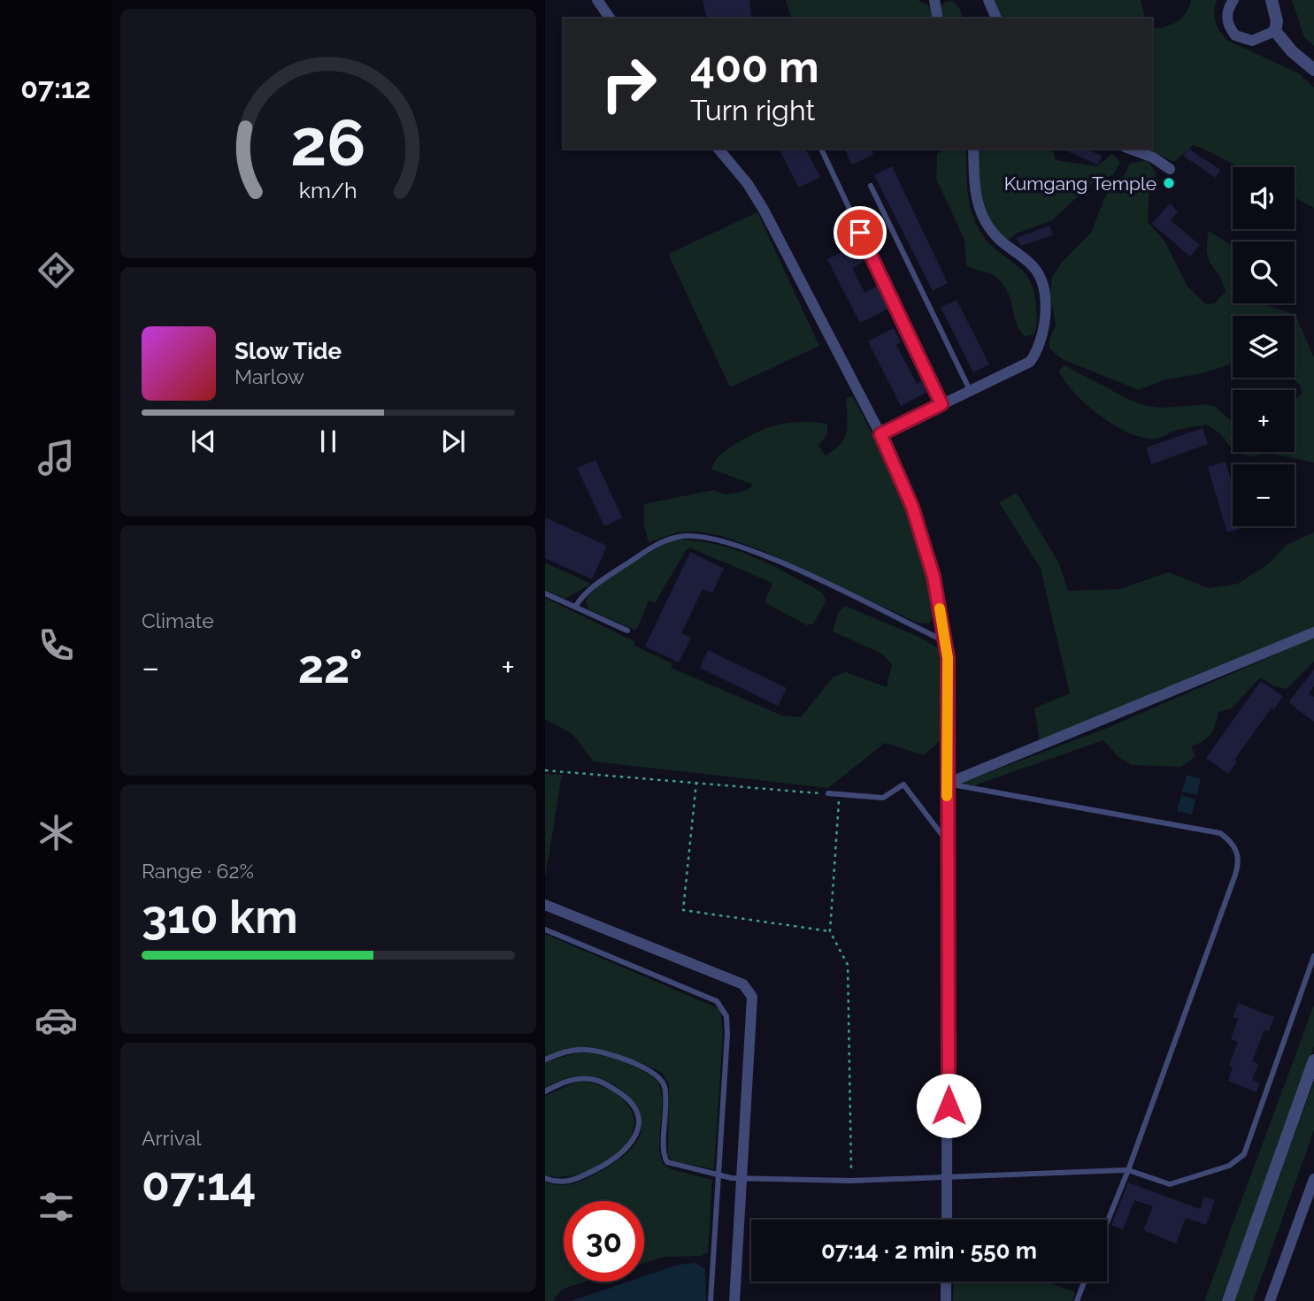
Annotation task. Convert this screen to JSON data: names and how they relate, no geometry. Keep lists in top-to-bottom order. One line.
{"places":["Kumgang Temple"],"page":{"tabs":"07:12","turn":["400 m","Turn right"],"map_buttons":["+","−"],"song":["Slow Tide","Marlow"],"tile":["Climate",["Range · 62%","310 km"],["Arrival","07:14"]],"heat":["−","22°","+"],"limit":"30","trip":"07:14 · 2 min · 550 m","gauge":["26","km/h"]}}
